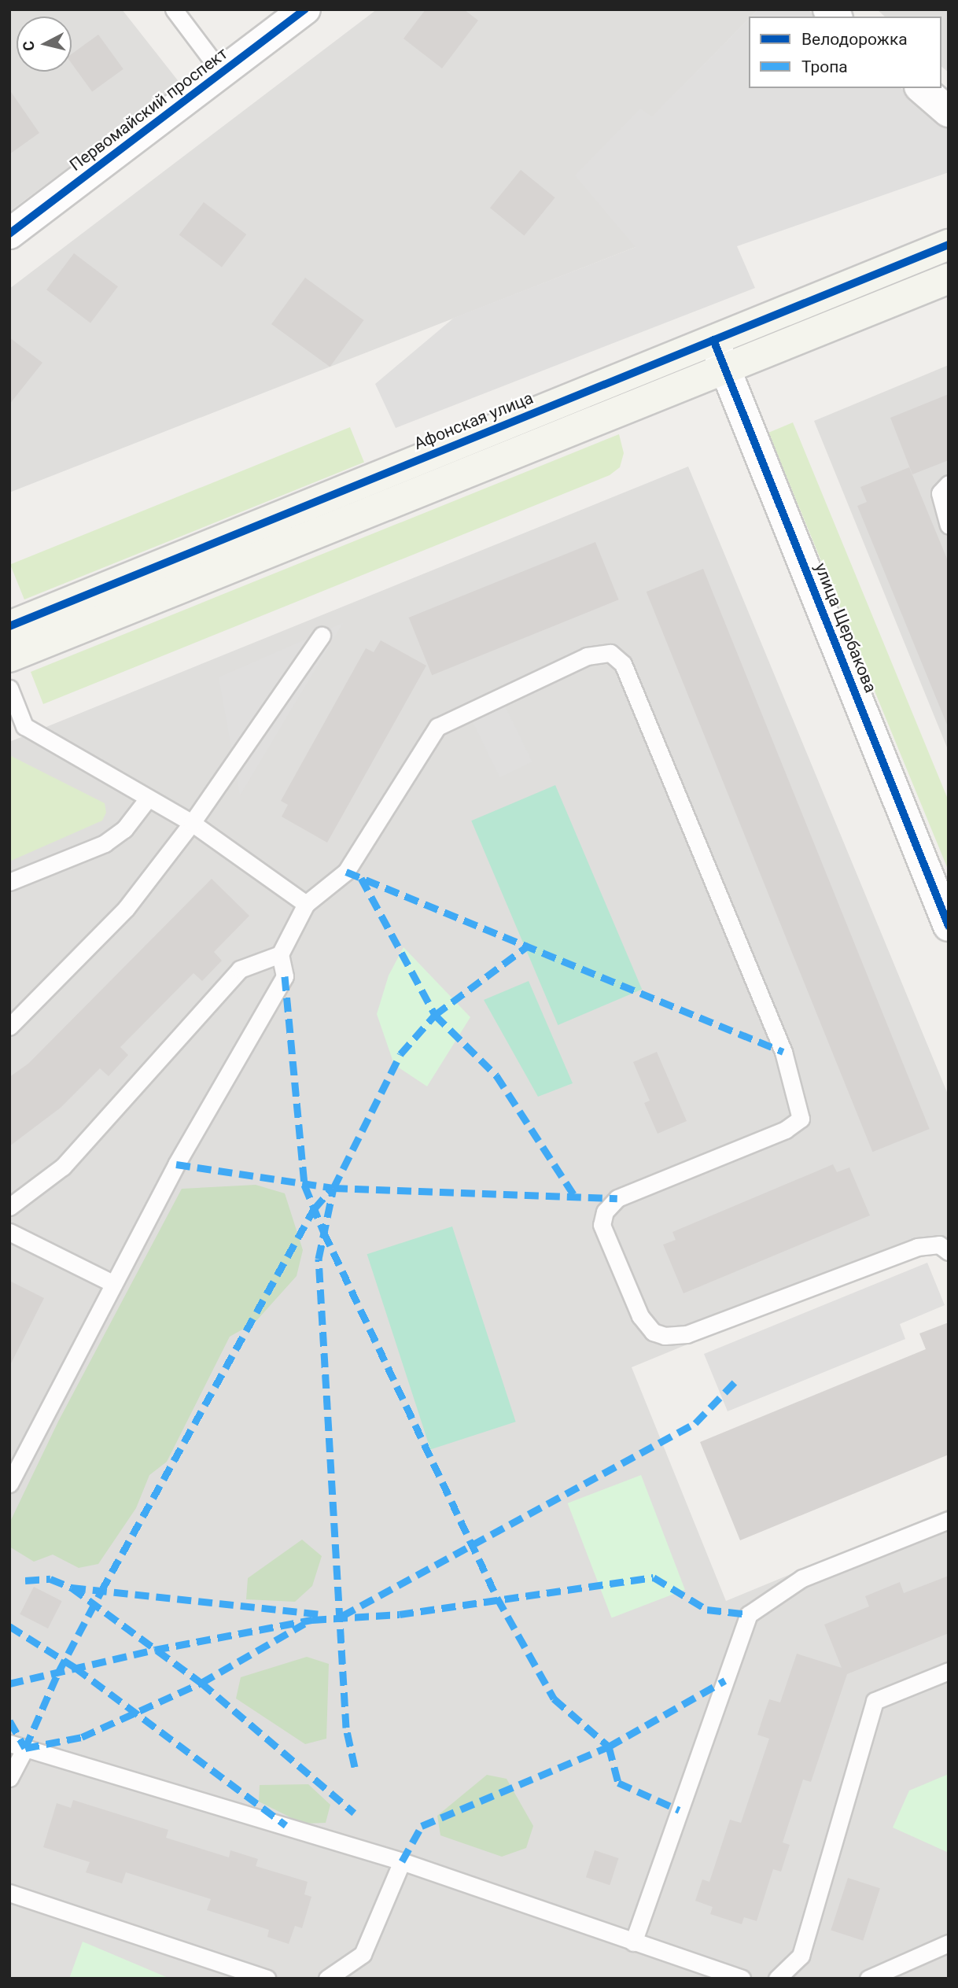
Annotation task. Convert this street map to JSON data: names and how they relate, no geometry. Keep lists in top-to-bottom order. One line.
{"streets":{"street":["Первомайский проспект","Афонская улица","улица Щербакова"]},"crossings":[["Афонская улица","улица Щербакова"]],"legend":["Велодорожка","Тропа"],"north":"left"}
